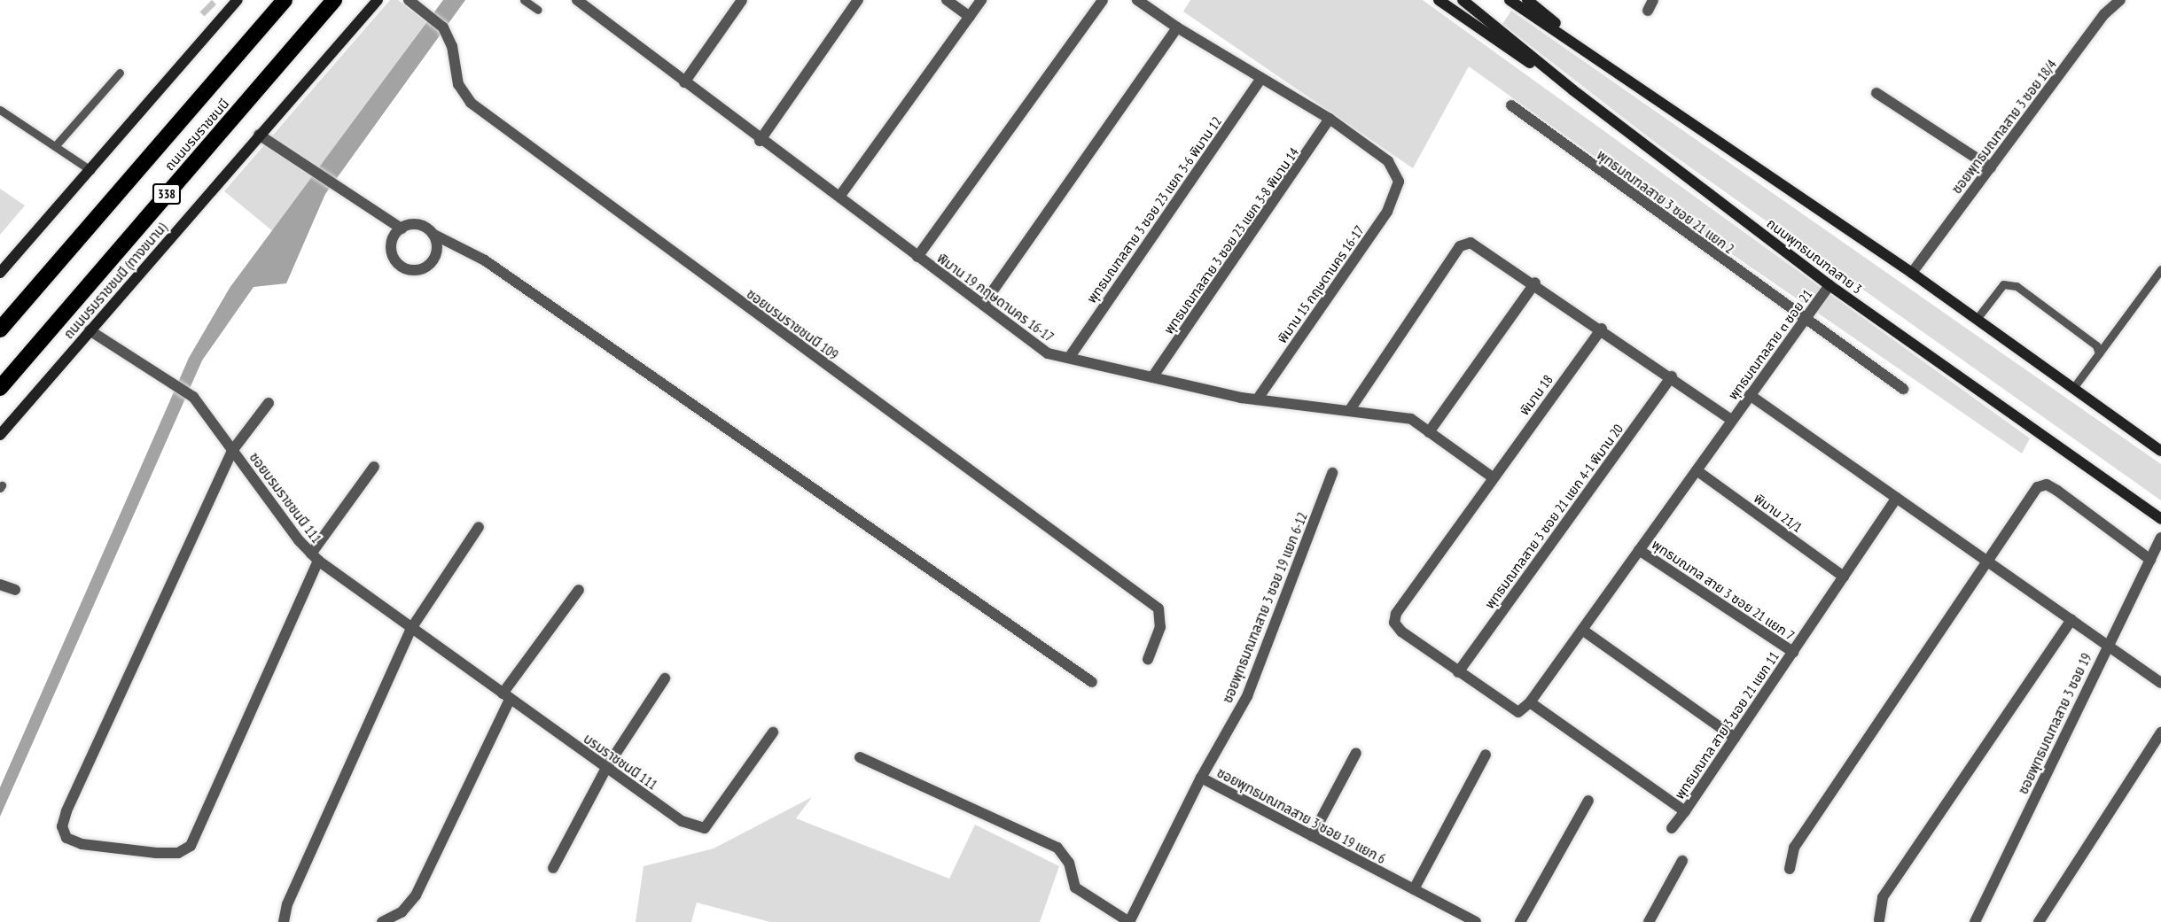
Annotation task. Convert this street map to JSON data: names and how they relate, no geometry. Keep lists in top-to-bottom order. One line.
{"streets":{"highway":["ถนนบรมราชชนนี","338"],"main road":["ถนนพุทธมณฑลสาย 3","ถนนบรมราชชนนี (ทางขนาน)"],"street":["ซอยพุทธมณฑลสาย 3 ซอย 18/4","พุทธมณฑลสาย 3 ซอย 21 แยก 2","พุทธมณฑลสาย 3 ซอย 23 แยก 3-6 พิมาน 12","พุทธมณฑลสาย 3 ซอย 23 แยก 3-8 พิมาน 14","พิมาน 15 กฤษดานคร 16-17","พิมาน 19 กฤษดานคร 16-17","ซอยบรมราชชนนี 109","พุทธมณฑลสาย ๓ ซอย 21","พิมาน 18","ซอยบรมราชชนนี 111","พิมาน 21/1","พุทธมณฑลสาย 3 ซอย 21 แยก 4-1 พิมาน 20","พุทธมณฑล สาย 3 ซอย 21 แยก 7","ซอยพุทธมณฑลสาย 3 ซอย 19 แยก 6-12","ซอยพุทธมณฑลสาย 3 ซอย 19","พุทธมณฑล สาย 3 ซอย 21 แยก 11","บรมราชชนนี 111","ซอยพุทธมณฑลสาย 3 ซอย 19 แยก 6"]},"crossings":[["พุทธมณฑลสาย 3 ซอย 21 แยก 2","พุทธมณฑลสาย ๓ ซอย 21"],["พุทธมณฑลสาย 3 ซอย 23 แยก 3-6 พิมาน 12","พิมาน 19 กฤษดานคร 16-17"],["พุทธมณฑลสาย 3 ซอย 23 แยก 3-8 พิมาน 14","พิมาน 15 กฤษดานคร 16-17"],["พุทธมณฑลสาย 3 ซอย 23 แยก 3-8 พิมาน 14","พิมาน 19 กฤษดานคร 16-17"],["ถนนพุทธมณฑลสาย 3","พุทธมณฑลสาย ๓ ซอย 21"],["ถนนบรมราชชนนี (ทางขนาน)","ซอยบรมราชชนนี 111"],["พิมาน 15 กฤษดานคร 16-17","พิมาน 19 กฤษดานคร 16-17"],["พิมาน 19 กฤษดานคร 16-17","พิมาน 18"],["พุทธมณฑลสาย ๓ ซอย 21","พิมาน 21/1"],["พุทธมณฑลสาย ๓ ซอย 21","พุทธมณฑล สาย 3 ซอย 21 แยก 7"],["พุทธมณฑลสาย ๓ ซอย 21","พุทธมณฑล สาย 3 ซอย 21 แยก 11"],["พิมาน 18","พุทธมณฑลสาย 3 ซอย 21 แยก 4-1 พิมาน 20"],["ซอยบรมราชชนนี 111","บรมราชชนนี 111"],["พิมาน 21/1","พุทธมณฑล สาย 3 ซอย 21 แยก 11"],["พุทธมณฑล สาย 3 ซอย 21 แยก 7","พุทธมณฑล สาย 3 ซอย 21 แยก 11"],["ซอยพุทธมณฑลสาย 3 ซอย 19 แยก 6-12","ซอยพุทธมณฑลสาย 3 ซอย 19 แยก 6"]]}
